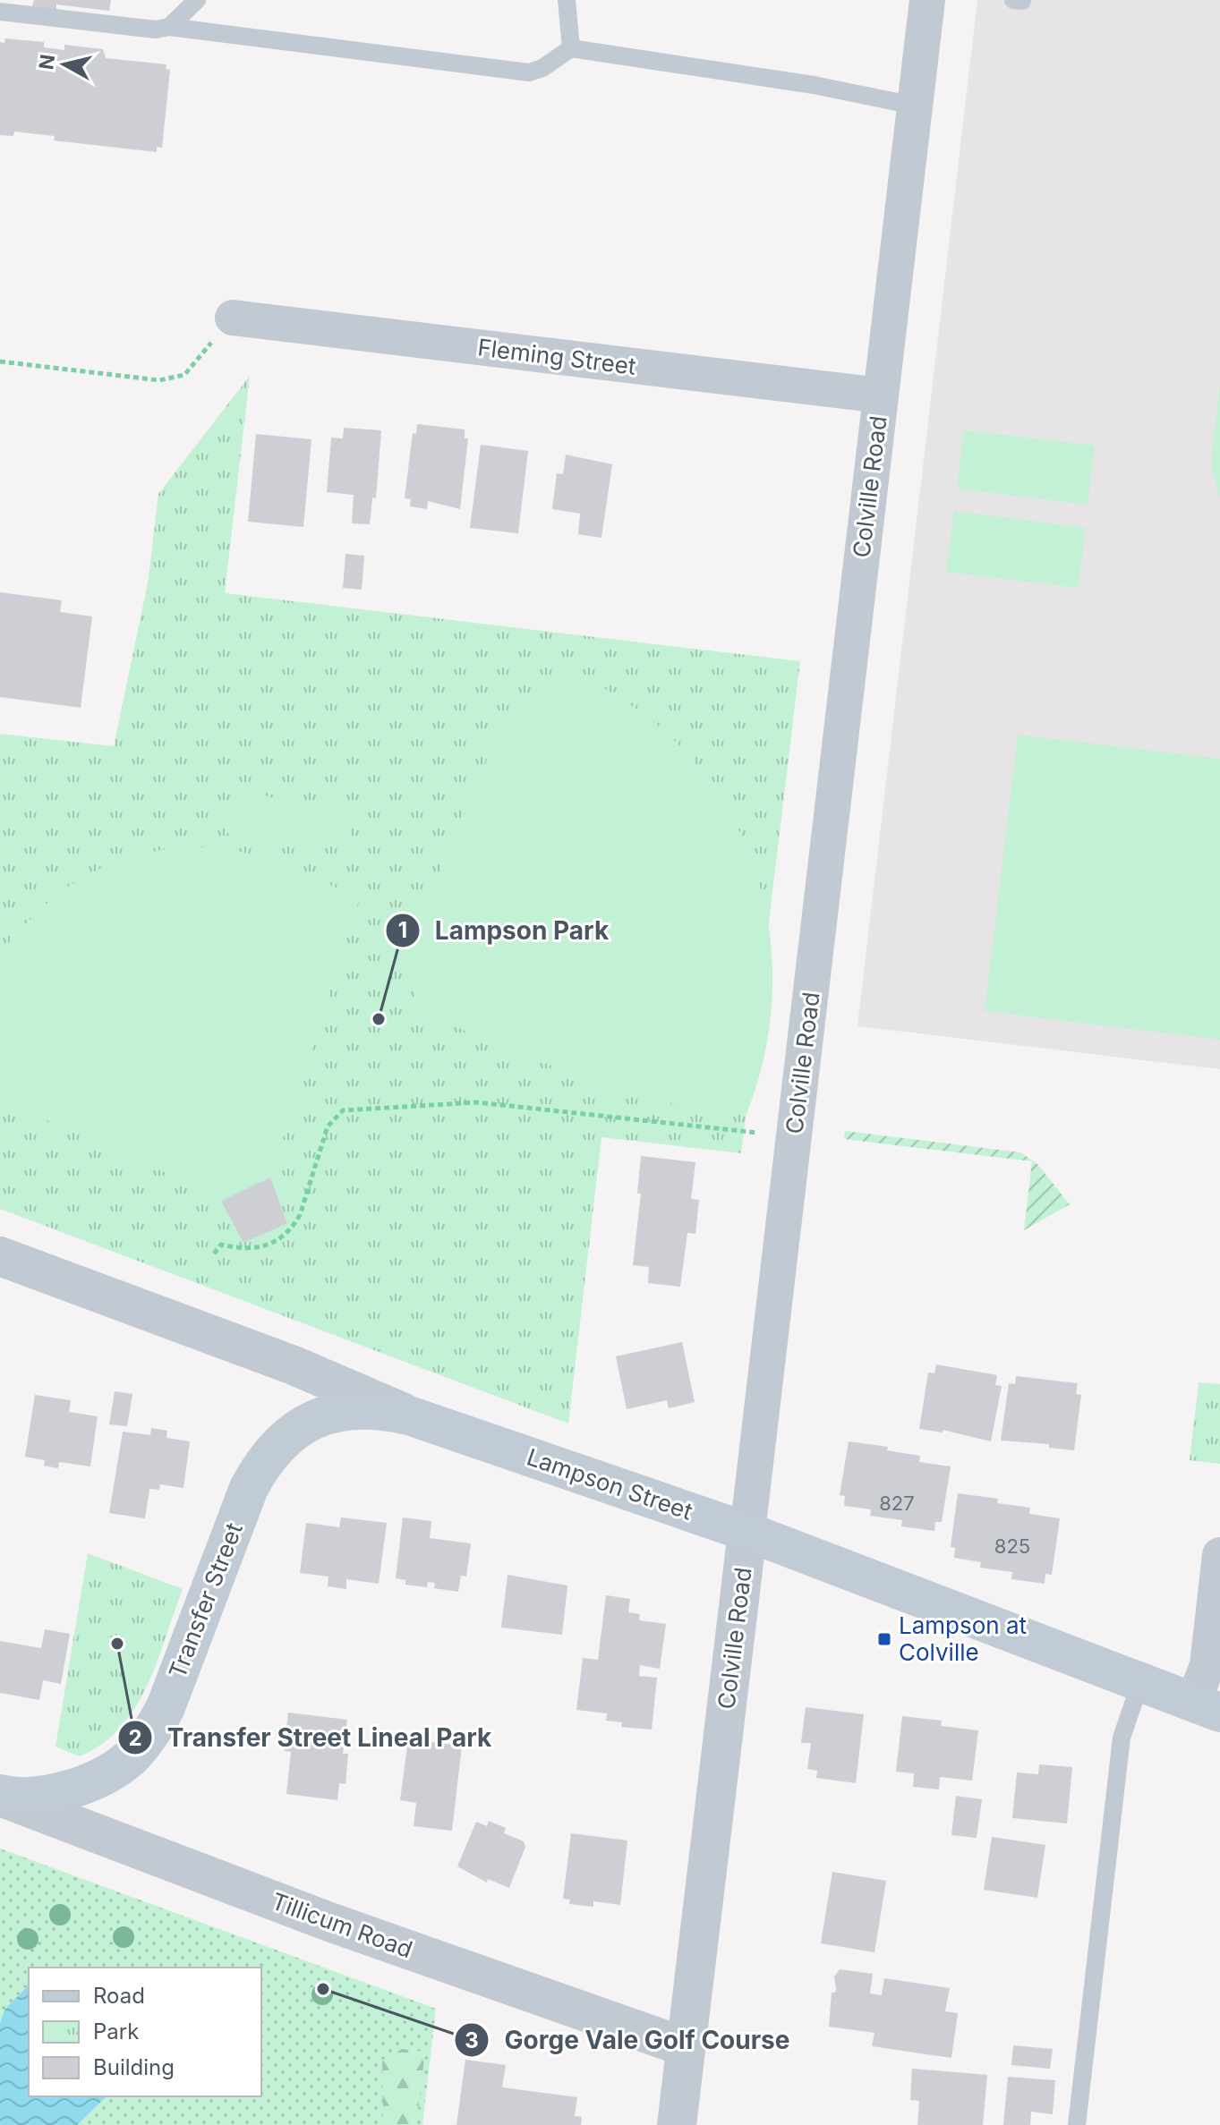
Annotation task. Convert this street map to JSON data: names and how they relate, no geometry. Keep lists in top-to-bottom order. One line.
{"streets":{"main road":["Lampson Street","Transfer Street"],"street":["Fleming Street","Colville Road","Tillicum Road"]},"crossings":[["Fleming Street","Colville Road"],["Colville Road","Lampson Street"],["Colville Road","Tillicum Road"],["Lampson Street","Transfer Street"],["Transfer Street","Tillicum Road"]],"places":{"other":["Lampson Park","Transfer Street Lineal Park","Gorge Vale Golf Course"],"transit":["Lampson at Colville"]},"house_numbers":["827","825"],"legend":["Road","Park","Building"],"north":"left"}
